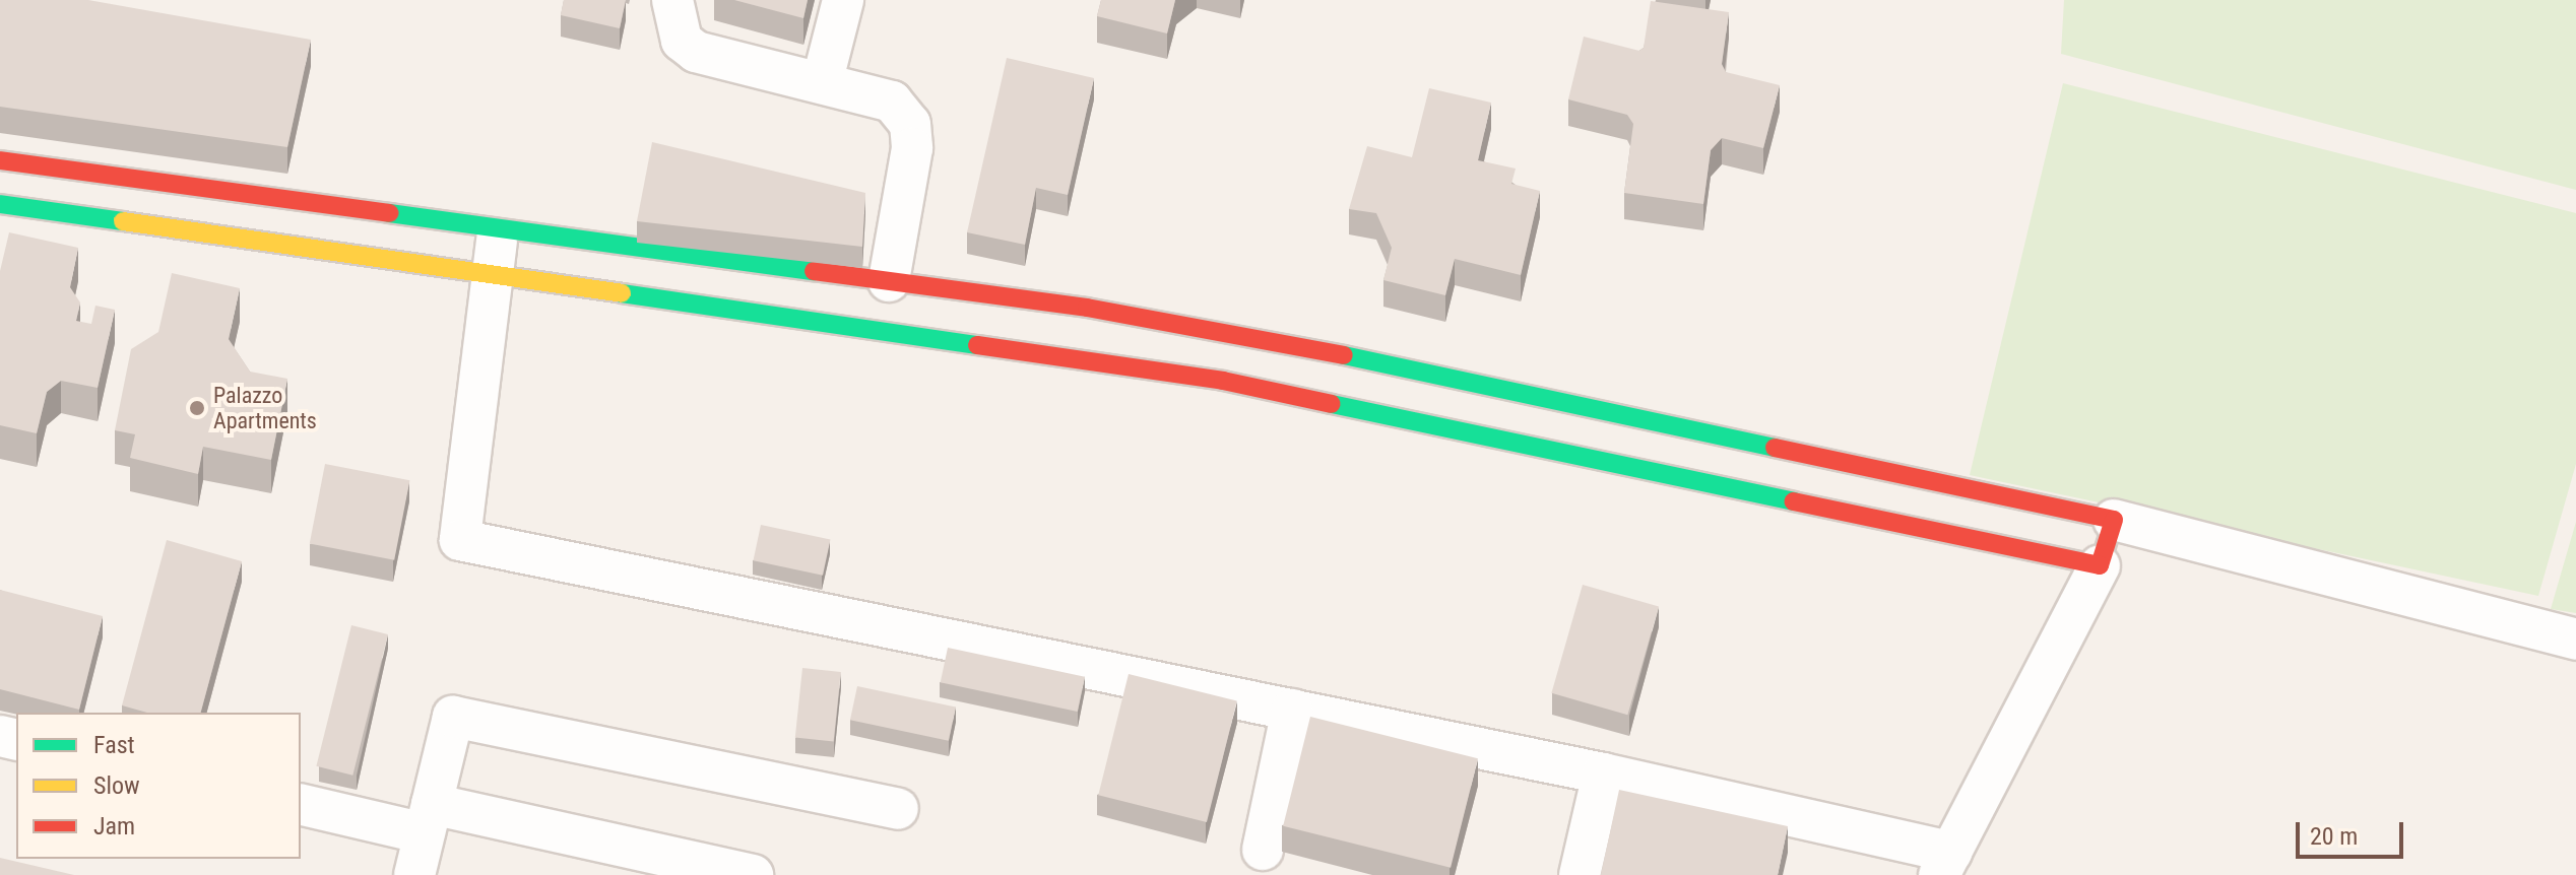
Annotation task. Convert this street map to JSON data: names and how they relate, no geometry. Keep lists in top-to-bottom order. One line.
{"places":["Palazzo Apartments"],"legend":["Fast","Slow","Jam"],"scale_bar":"20 m"}
